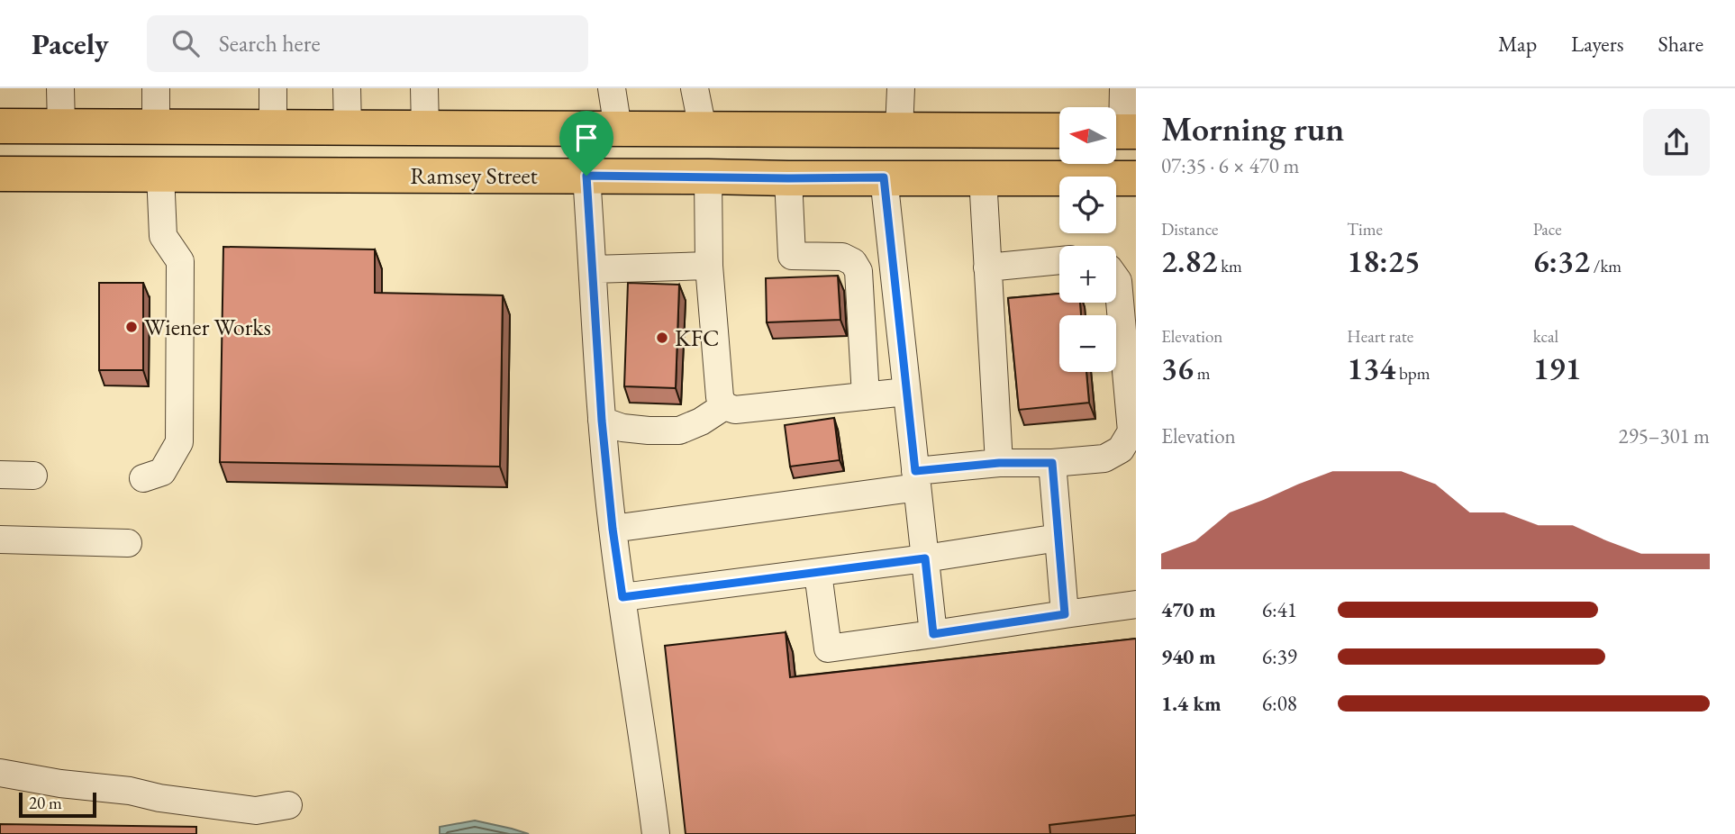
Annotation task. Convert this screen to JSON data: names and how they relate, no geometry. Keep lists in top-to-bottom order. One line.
{"streets":{"main road":["Ramsey Street"]},"places":["Wiener Works","KFC"],"scale_bar":"20 m","north":"left","page":{"header":"Pacely","search":"Search here","nav":["Map","Layers","Share"],"heading":["Morning run","07:35 · 6 × 470 m"],"map_buttons":["+","−"],"stats":[["Distance","2.82 km"],["Time","18:25"],["Pace","6:32 /km"],["Elevation","36 m"],["Heart rate","134 bpm"],["kcal","191"]],"chart":["Elevation","295–301 m"],"list":[{"name":"470 m","note":"6:41"},{"name":"940 m","note":"6:39"},{"name":"1.4 km","note":"6:08"}],"scale":"20 m"}}
